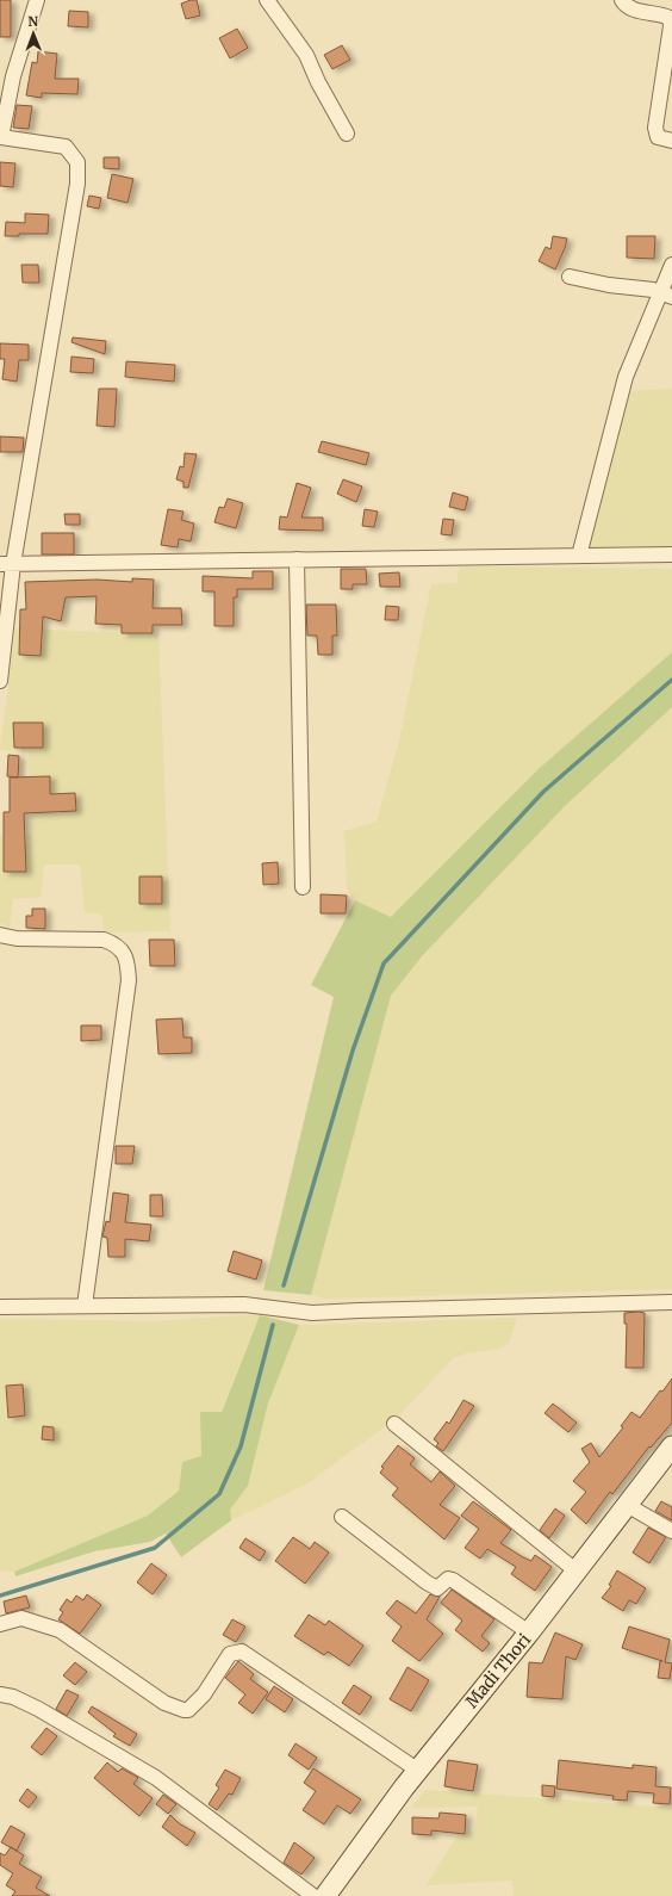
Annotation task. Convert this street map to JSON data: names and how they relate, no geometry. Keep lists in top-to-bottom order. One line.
{"streets":{"main road":["Madi Thori"]},"north":"top"}
